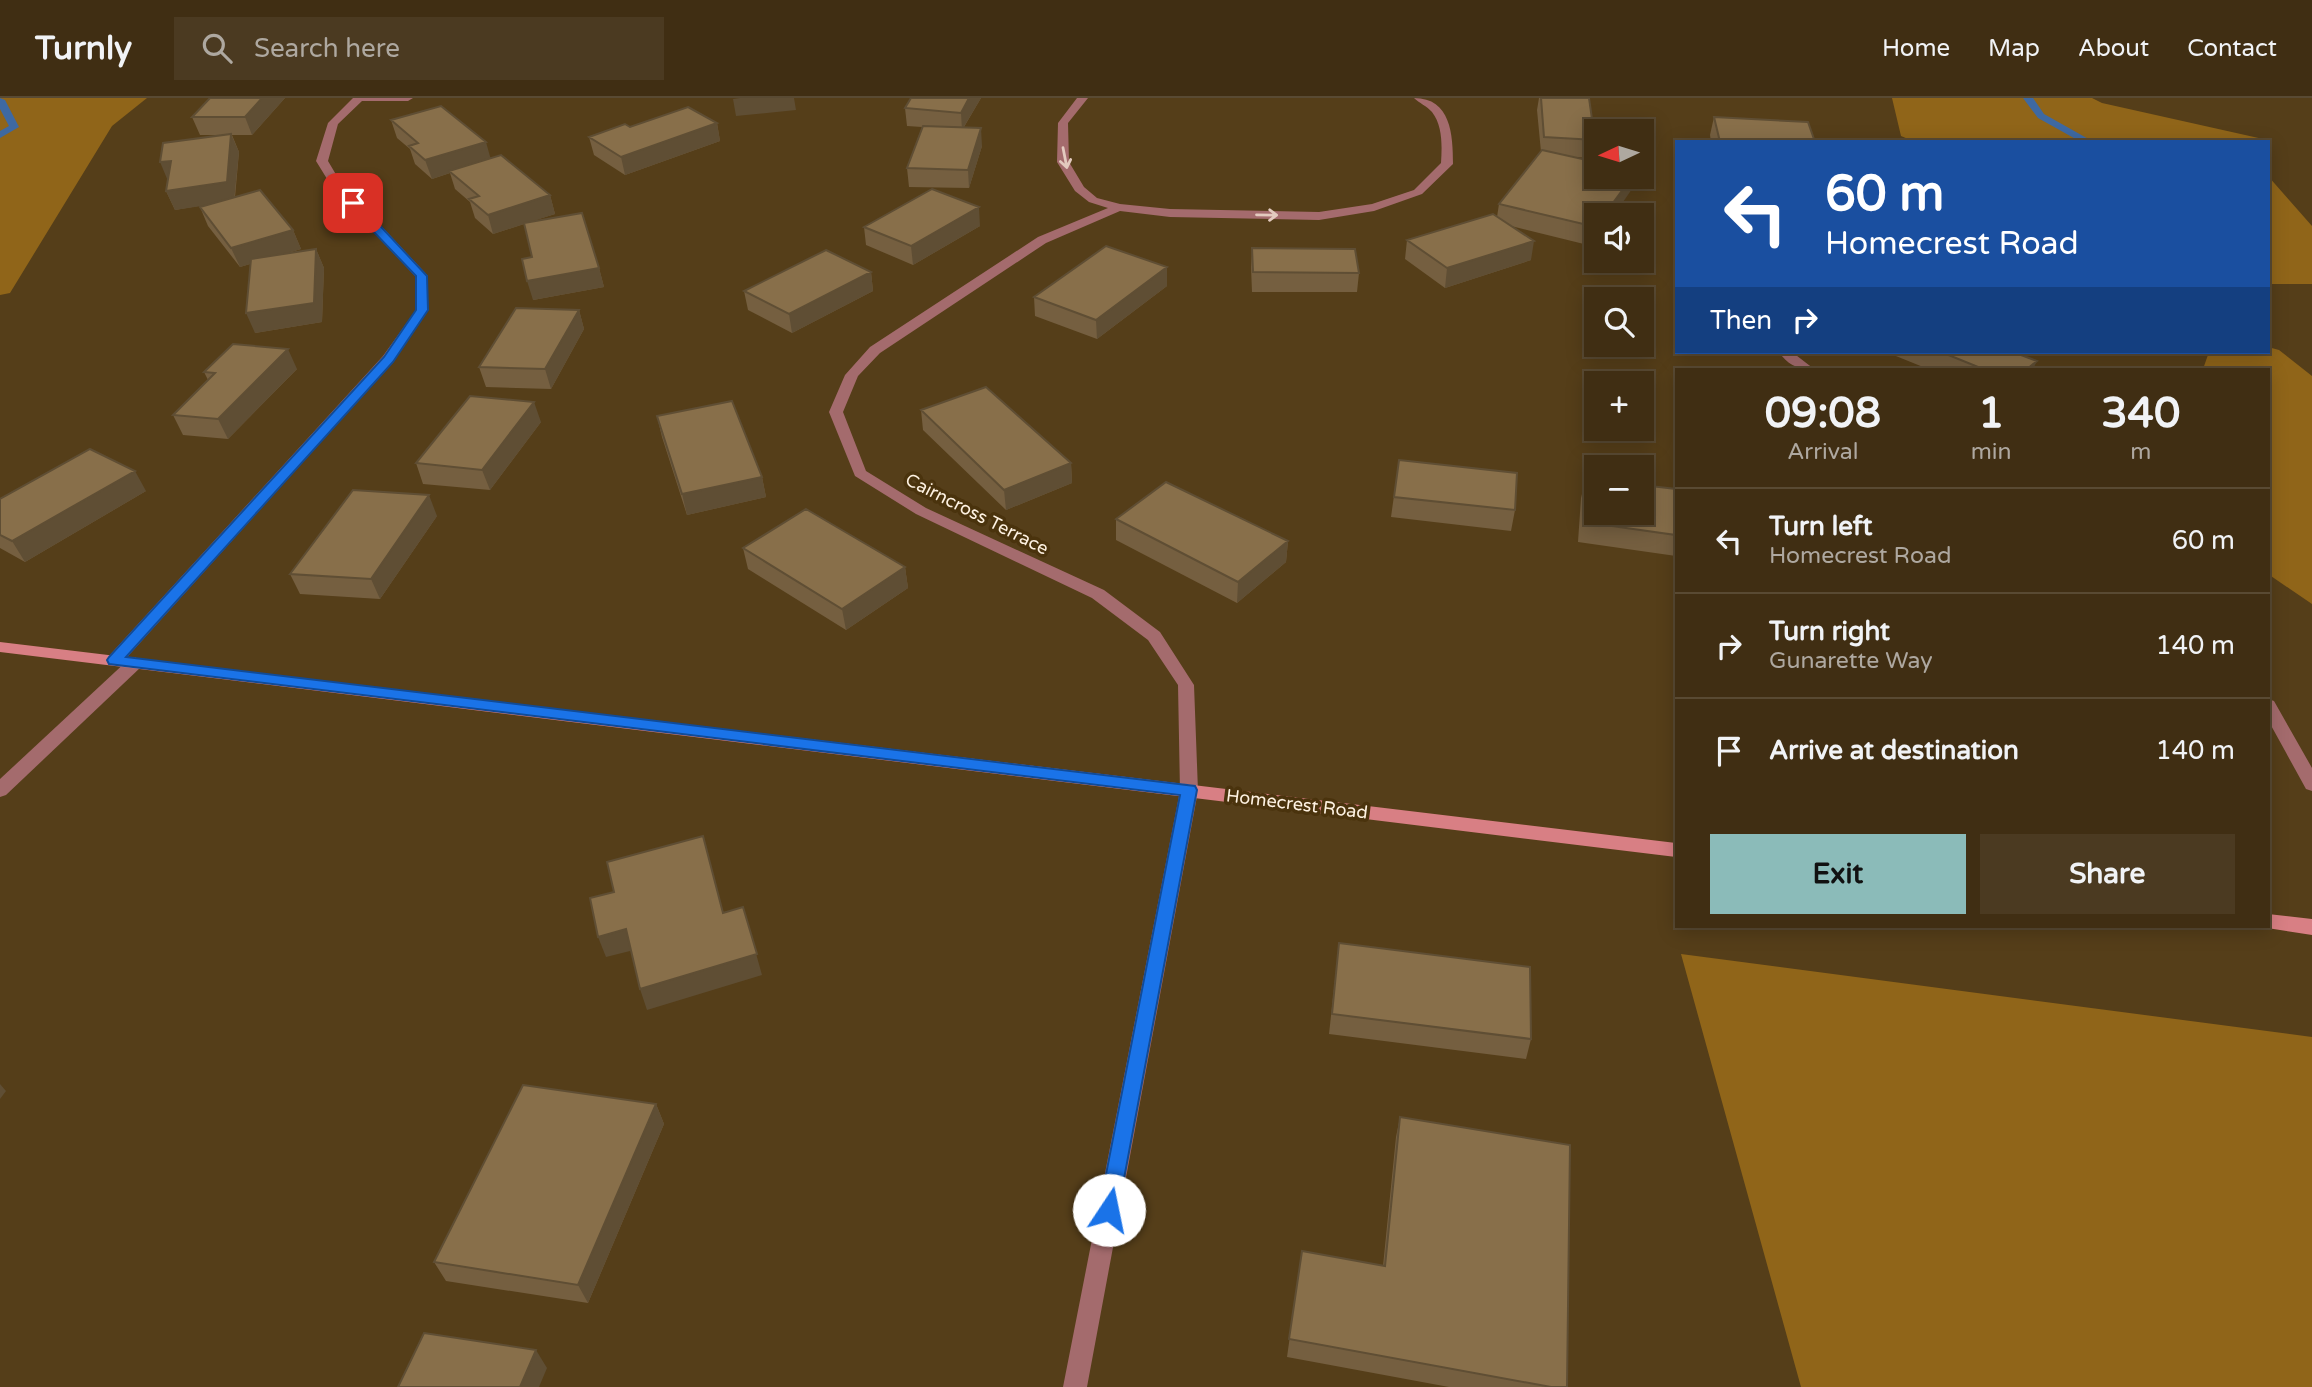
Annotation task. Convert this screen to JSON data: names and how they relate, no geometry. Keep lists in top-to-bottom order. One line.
{"streets":{"street":["Cairncross Terrace","Homecrest Road"]},"crossings":[["Cairncross Terrace","Homecrest Road"]],"north":"left","page":{"header":"Turnly","search":"Search here","nav":["Home","Map","About","Contact"],"map_buttons":["+","−"],"turn":["60 m","Homecrest Road"],"then":"Then","eta":["09:08","Arrival","1","min","340","m"],"list":[{"name":"Turn left","note":"Homecrest Road","value":"60 m"},{"name":"Turn right","note":"Gunarette Way","value":"140 m"},{"name":"Arrive at destination","value":"140 m"}],"buttons":["Exit","Share"]}}
